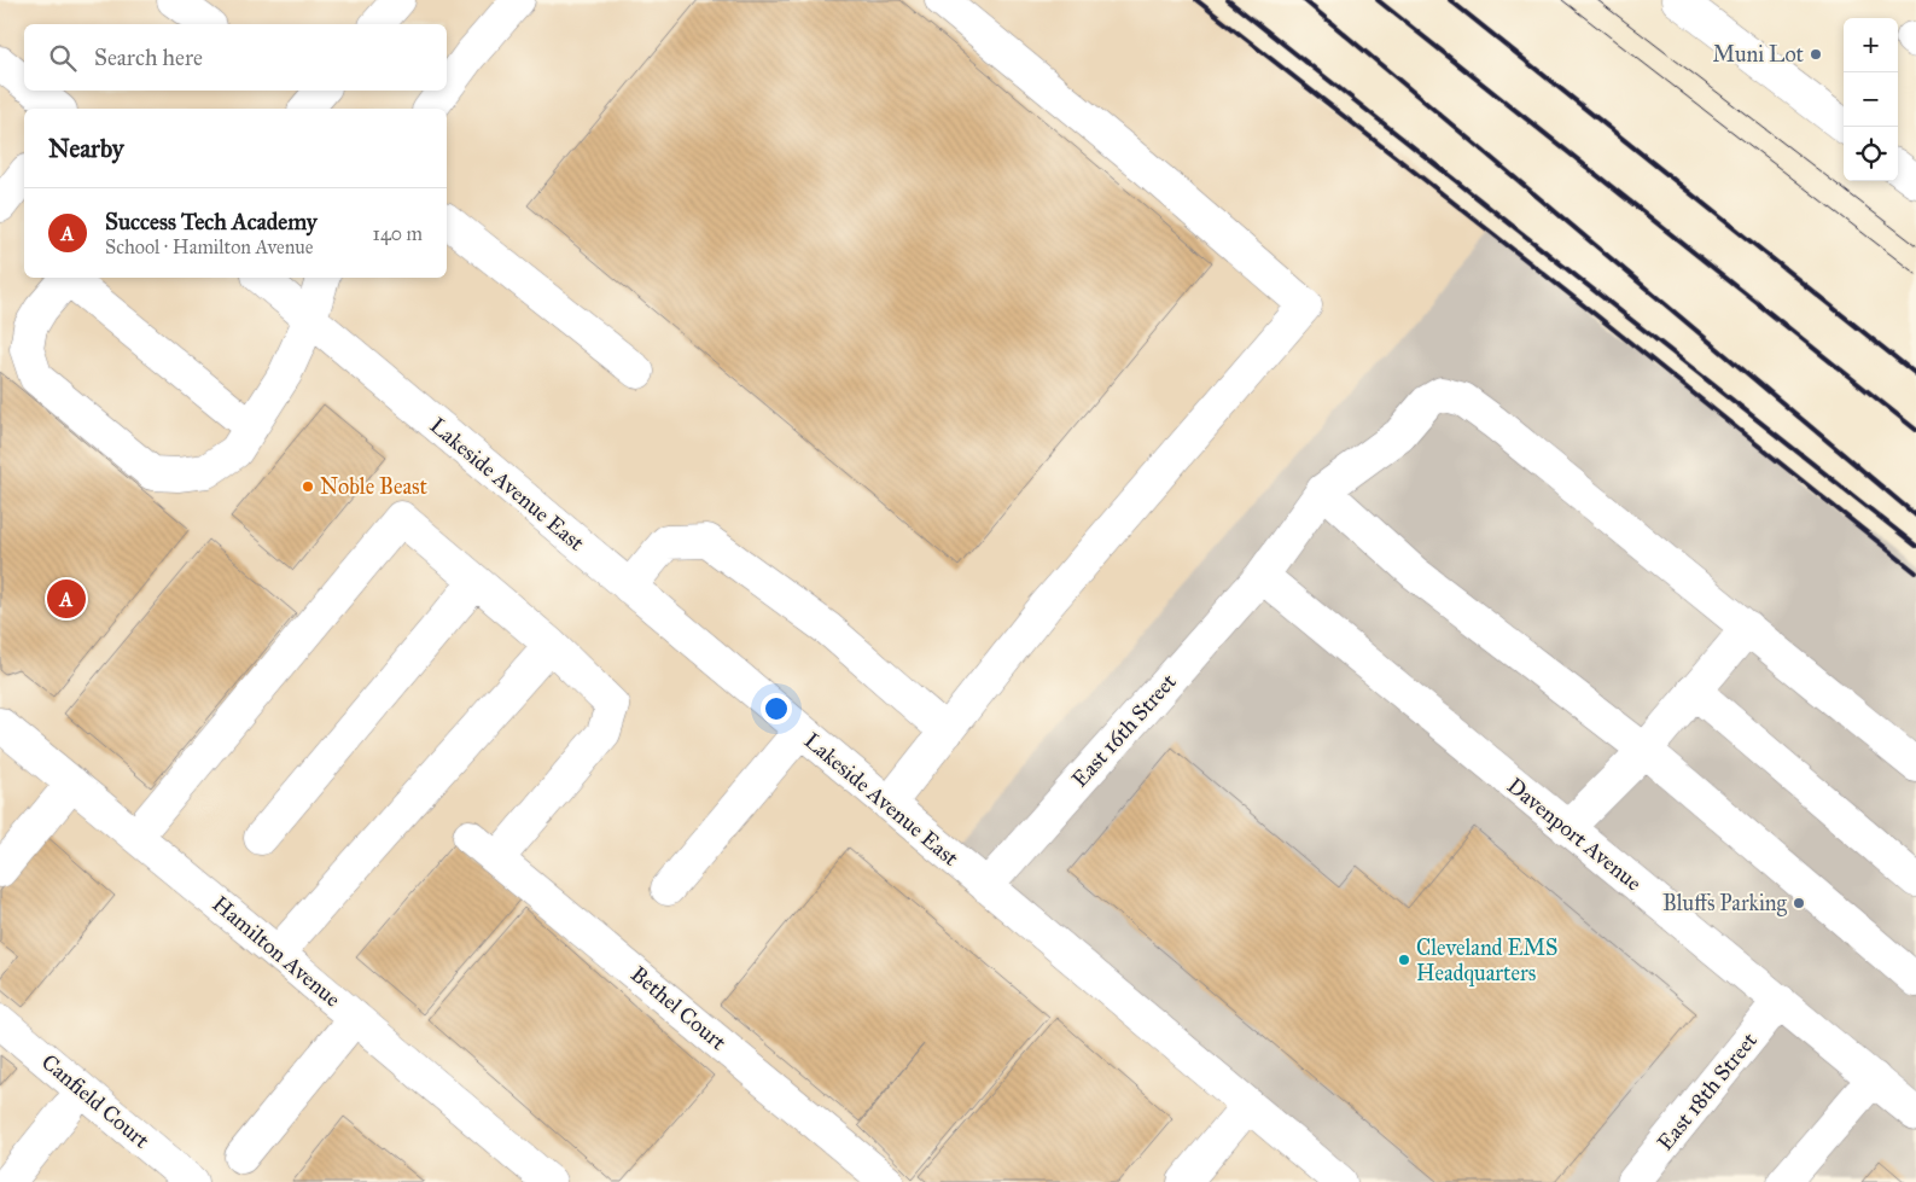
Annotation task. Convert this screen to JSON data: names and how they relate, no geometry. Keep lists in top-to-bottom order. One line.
{"streets":{"street":["Lakeside Avenue East","East 16th Street","Davenport Avenue","Hamilton Avenue","Bethel Court","East 18th Street","Canfield Court"]},"crossings":[["Lakeside Avenue East","East 16th Street"],["East 16th Street","Davenport Avenue"],["Davenport Avenue","East 18th Street"]],"places":["Muni Lot","Noble Beast","Bluffs Parking","Cleveland EMS Headquarters"],"page":{"map_buttons":["+","−"],"search":"Search here","heading":"Nearby","list":[{"mark":"A","name":"Success Tech Academy","note":"School · Hamilton Avenue","value":"140 m"}],"pins":"A"}}
